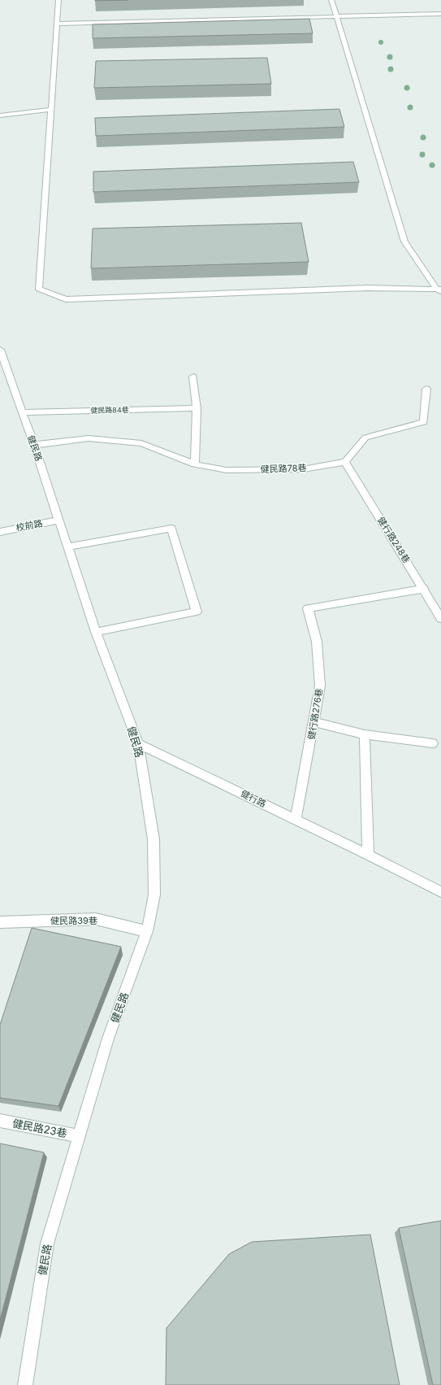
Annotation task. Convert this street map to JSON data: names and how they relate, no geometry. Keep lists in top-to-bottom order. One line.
{"streets":{"street":["健民路84巷","健民路","健民路78巷","校前路","健行路248巷","健行路276巷","健行路","健民路39巷","健民路23巷"]},"crossings":[["健民路84巷","健民路"],["健民路","健民路78巷"],["健民路","校前路"],["健民路","健行路"],["健民路","健民路39巷"],["健民路","健民路23巷"],["健民路78巷","健行路248巷"],["健行路248巷","健行路276巷"],["健行路276巷","健行路"]]}
